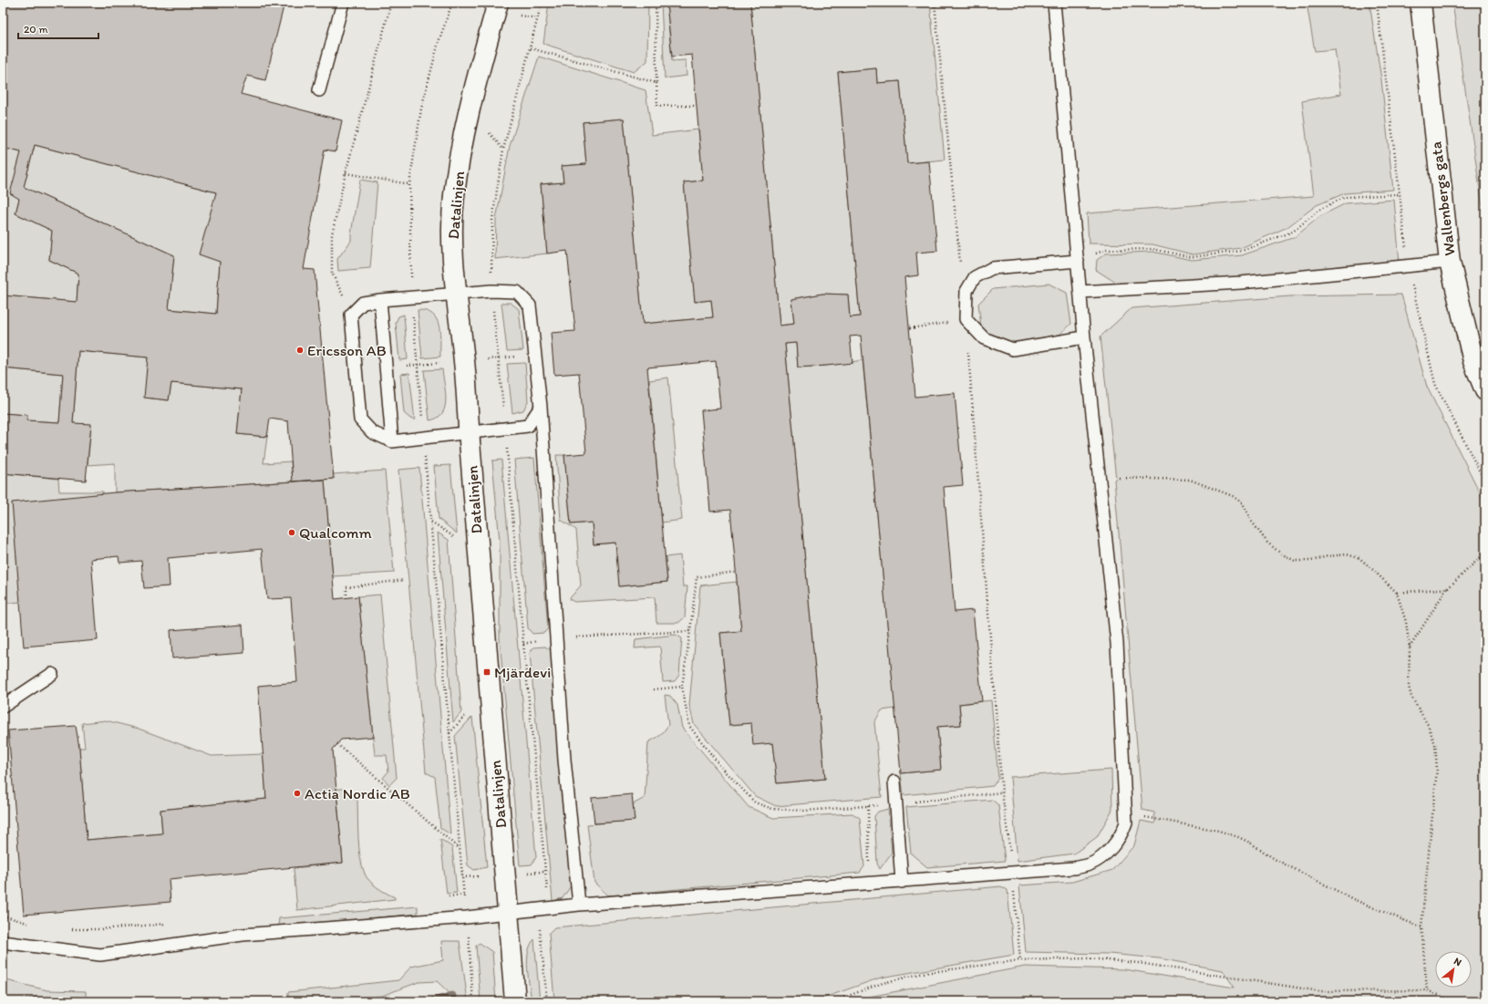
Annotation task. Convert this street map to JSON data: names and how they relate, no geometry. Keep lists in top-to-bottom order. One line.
{"streets":{"street":["Wallenbergs gata","Datalinjen"]},"places":{"other":["Ericsson AB","Qualcomm","Actia Nordic AB"],"transit":["Mjärdevi"]},"scale_bar":"20 m","north":"top right"}
